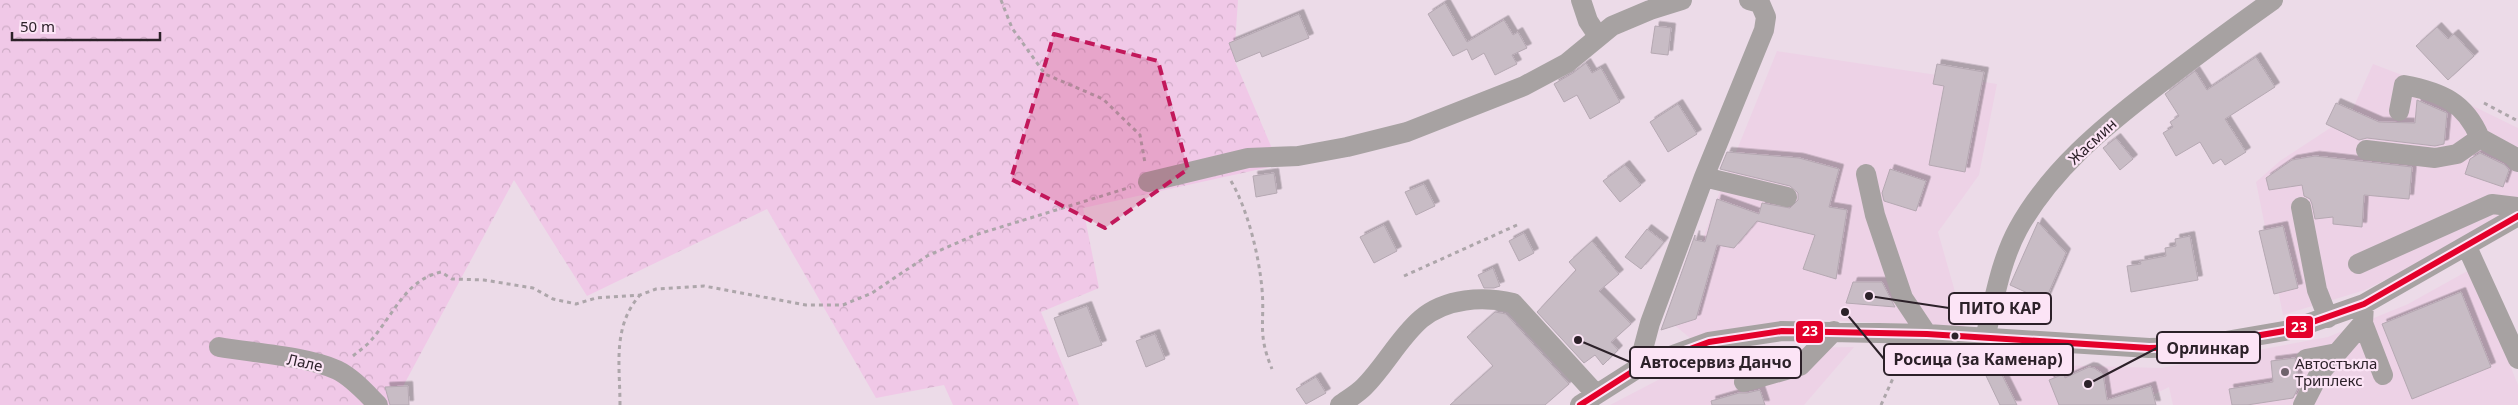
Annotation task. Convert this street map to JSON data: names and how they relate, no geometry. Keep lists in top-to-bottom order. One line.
{"streets":{"street":["Жасмин","Лале"]},"places":["ПИТО КАР","Росица (за Каменар)","Автосервиз Данчо","Автостъкла Триплекс","Орлинкар"],"lines":["transit line 23"],"scale_bar":"50 m"}
